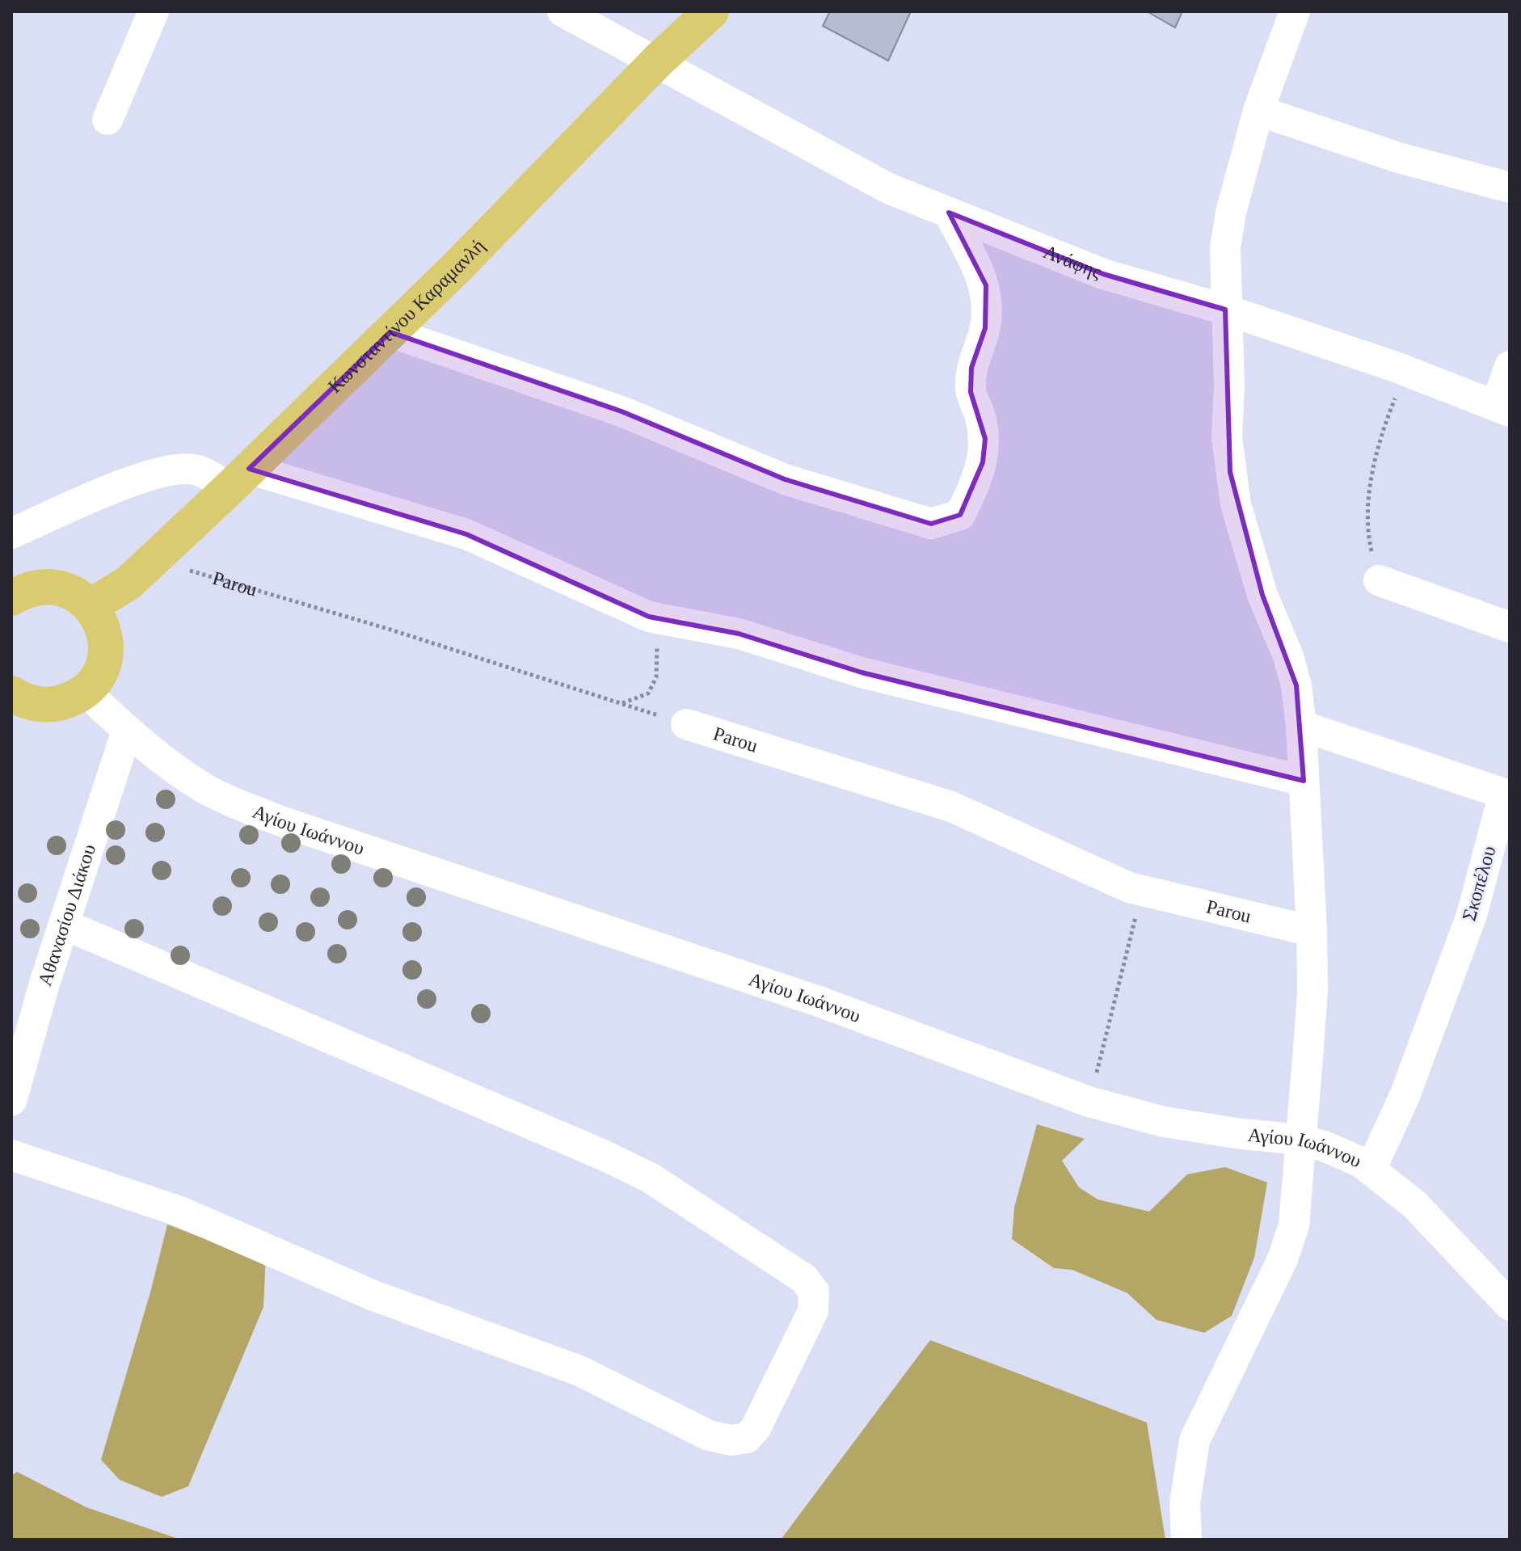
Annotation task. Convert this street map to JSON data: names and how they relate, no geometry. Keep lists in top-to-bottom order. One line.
{"streets":{"main road":["Κωνσταντίνου Καραμανλή"],"street":["Ανάφης","Parou","Αγίου Ιωάννου","Σκοπέλου","Αθανασίου Διάκου"]},"crossings":[["Ανάφης","Κωνσταντίνου Καραμανλή"],["Κωνσταντίνου Καραμανλή","Parou"],["Αγίου Ιωάννου","Σκοπέλου"],["Αγίου Ιωάννου","Αθανασίου Διάκου"]]}
